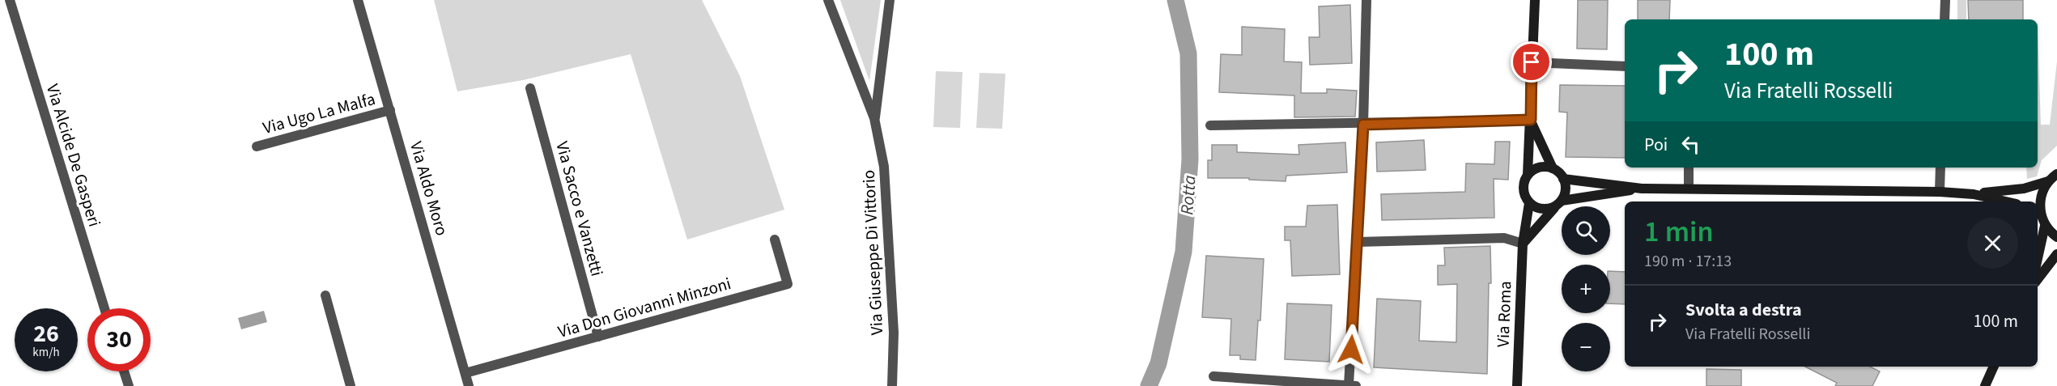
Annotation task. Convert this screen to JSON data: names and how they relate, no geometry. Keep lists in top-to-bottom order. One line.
{"streets":{"street":["Via Ugo La Malfa","Via Alcide De Gasperi","Via Aldo Moro","Via Sacco e Vanzetti","Via Giuseppe Di Vittorio","Via Don Giovanni Minzoni","Via Roma"]},"crossings":[["Via Ugo La Malfa","Via Aldo Moro"],["Via Aldo Moro","Via Don Giovanni Minzoni"],["Via Sacco e Vanzetti","Via Don Giovanni Minzoni"]],"water":["Rotta"],"page":{"turn":["100 m","Via Fratelli Rosselli"],"then":"Poi","heading":["1 min","190 m · 17:13"],"map_buttons":["+","−"],"list":[{"name":"Svolta a destra","note":"Via Fratelli Rosselli","value":"100 m"}],"speed":"26 km/h","limit":"30"}}
